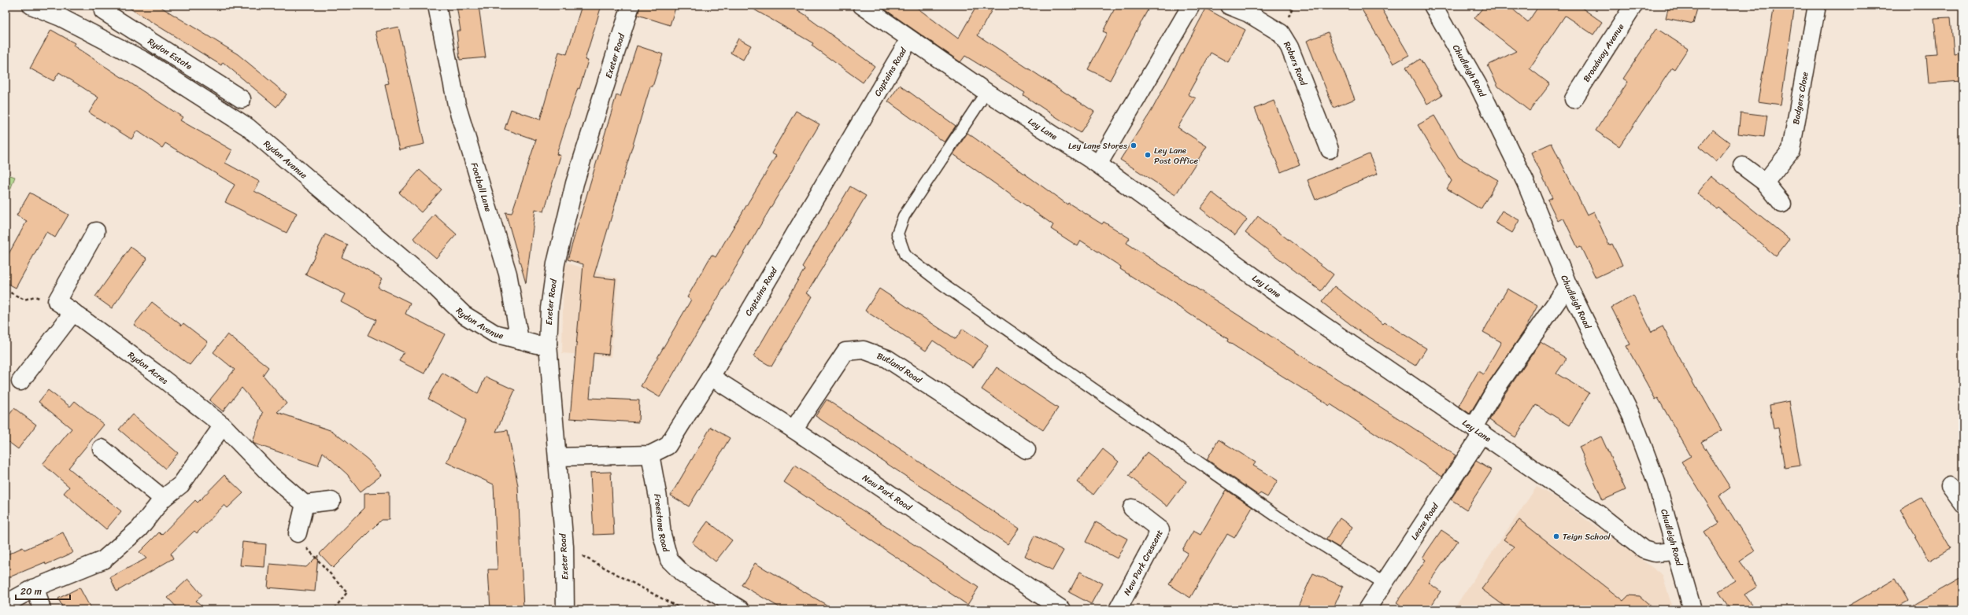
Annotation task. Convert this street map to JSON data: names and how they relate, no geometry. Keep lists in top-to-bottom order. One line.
{"streets":{"street":["Rydon Estate","Broadway Avenue","Exeter Road","Robers Road","Chudleigh Road","Captains Road","Badgers Close","Ley Lane","Rydon Avenue","Football Lane","Rydon Acres","Butland Road","New Park Road","Leaze Road","Freestone Road","New Park Crescent"]},"crossings":[["Exeter Road","Captains Road"],["Chudleigh Road","Ley Lane"],["Chudleigh Road","Leaze Road"],["Captains Road","Ley Lane"],["Captains Road","New Park Road"],["Captains Road","Freestone Road"],["Ley Lane","Leaze Road"],["Rydon Avenue","Football Lane"],["Butland Road","New Park Road"]],"places":["Ley Lane Stores","Ley Lane Post Office","Teign School"],"scale_bar":"20 m"}
